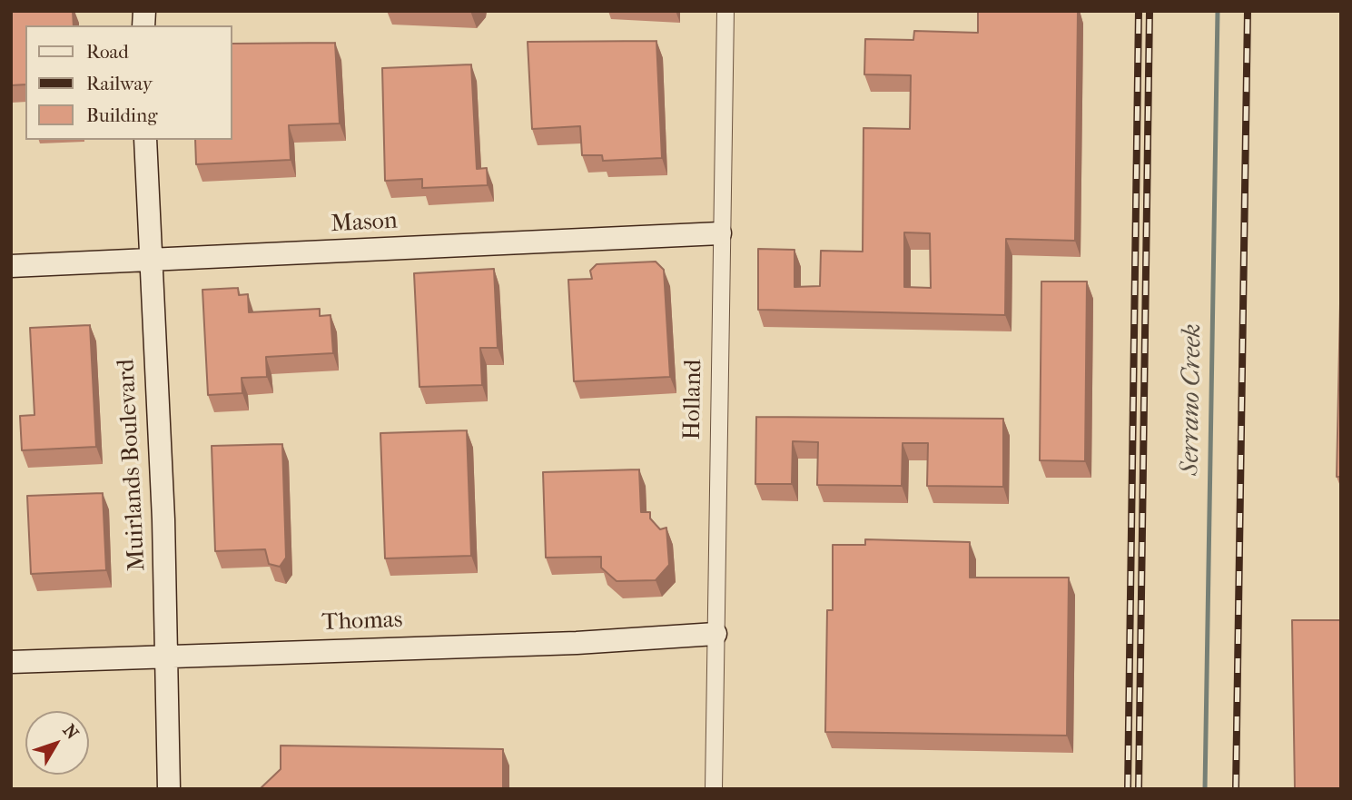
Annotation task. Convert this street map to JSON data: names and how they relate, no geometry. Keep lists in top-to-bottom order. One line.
{"streets":{"street":["Mason","Holland","Muirlands Boulevard","Thomas"]},"crossings":[["Mason","Holland"],["Mason","Muirlands Boulevard"],["Holland","Thomas"],["Muirlands Boulevard","Thomas"]],"water":["Serrano Creek"],"legend":["Road","Railway","Building"],"north":"top right"}
